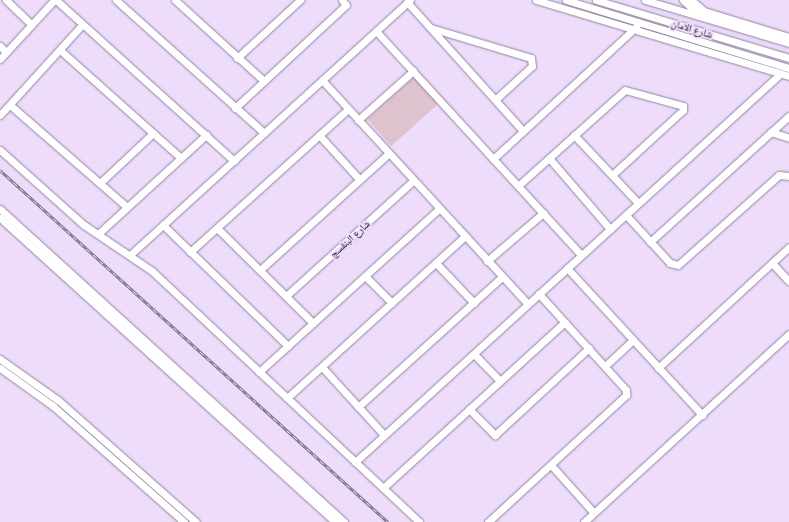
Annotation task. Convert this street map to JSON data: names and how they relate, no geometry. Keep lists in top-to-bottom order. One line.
{"streets":{"street":["شارع الامان","شارع البنفسج"]}}
